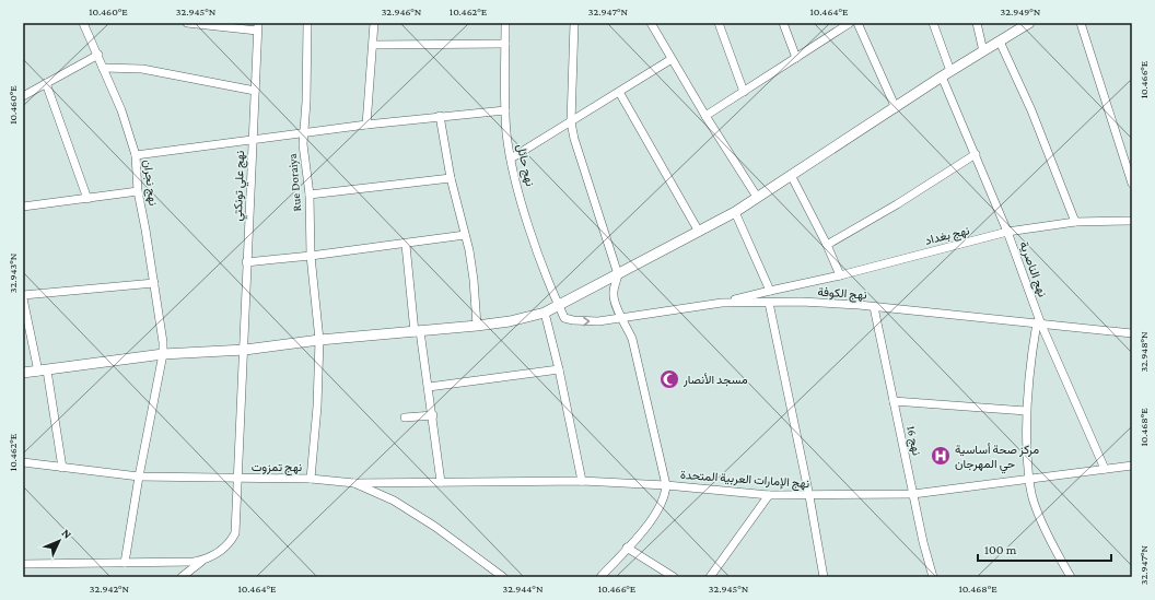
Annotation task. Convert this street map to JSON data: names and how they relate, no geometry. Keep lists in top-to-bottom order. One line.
{"streets":{"street":["نهج حائل","نهج نجران","Rue Doraiya","نهج علي تونكتي","نهج بغداد","نهج الناصرية","نهج الكوفة","نهج 16","نهج تمزوت","نهج الإمارات العربية المتحدة"]},"crossings":[["نهج حائل","نهج الكوفة"],["نهج نجران","نهج تمزوت"],["Rue Doraiya","نهج تمزوت"],["نهج علي تونكتي","نهج تمزوت"],["نهج بغداد","نهج الناصرية"],["نهج بغداد","نهج الكوفة"],["نهج الناصرية","نهج الكوفة"],["نهج الناصرية","نهج الإمارات العربية المتحدة"],["نهج الكوفة","نهج 16"],["نهج 16","نهج الإمارات العربية المتحدة"],["نهج تمزوت","نهج الإمارات العربية المتحدة"]],"places":{"mosque":["مسجد الأنصار"],"hospital":["مركز صحة أساسية حي المهرجان"]},"scale_bar":"100 m","north":"top right","coordinates":["10.460°E","32.945°N","32.946°N","10.462°E","32.947°N","10.464°E","32.949°N","10.466°E","32.943°N","32.948°N","10.468°E","32.942°N","32.944°N"]}
